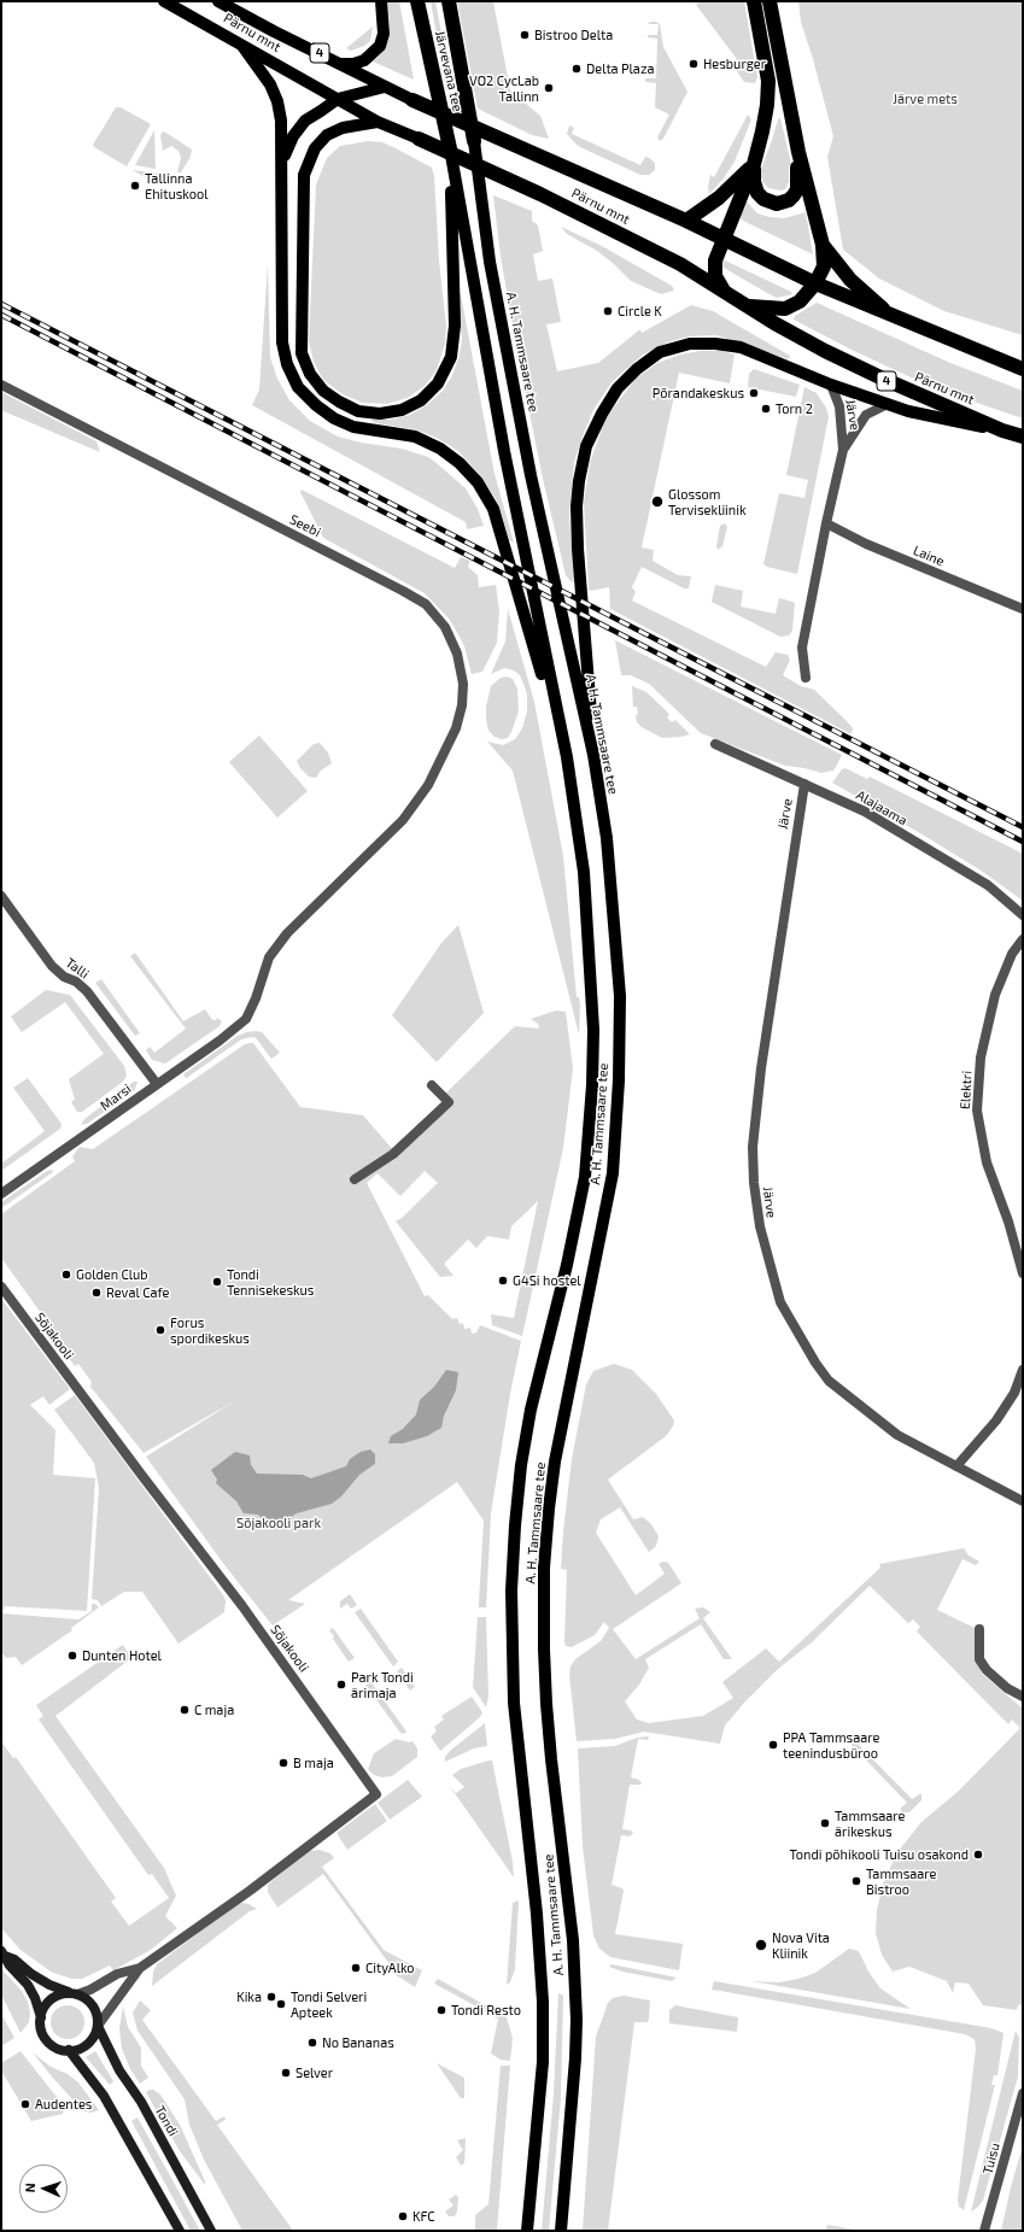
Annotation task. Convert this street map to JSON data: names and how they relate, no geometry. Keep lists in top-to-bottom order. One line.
{"streets":{"highway":["Pärnu mnt","4","Järvevana tee"],"main road":["A. H. Tammsaare tee"],"street":["Järve","Seebi","Laine","Alajaama","Talli","Elektri","Marsi","Sõjakooli","Tondi","Tuisu"]},"crossings":[["Järvevana tee","A. H. Tammsaare tee"],["Järve","Laine"],["Järve","Alajaama"],["Seebi","Marsi"],["Talli","Marsi"],["Sõjakooli","Tondi"]],"parks":["Järve mets","Sõjakooli park"],"places":["Bistroo Delta","Hesburger","Delta Plaza","VO2 CycLab Tallinn","Tallinna Ehituskool","Circle K","Põrandakeskus","Torn 2","Glossom Tervisekliinik","Golden Club","G4Si hostel","Tondi Tennisekeskus","Reval Cafe","Forus spordikeskus","Dunten Hotel","Park Tondi ärimaja","C maja","PPA Tammsaare teenindusbüroo","B maja","Tammsaare ärikeskus","Tondi põhikooli Tuisu osakond","Tammsaare Bistroo","Nova Vita Kliinik","CityAlko","Kika","Tondi Selveri Apteek","Tondi Resto","No Bananas","Selver","Audentes","KFC"],"north":"left"}
